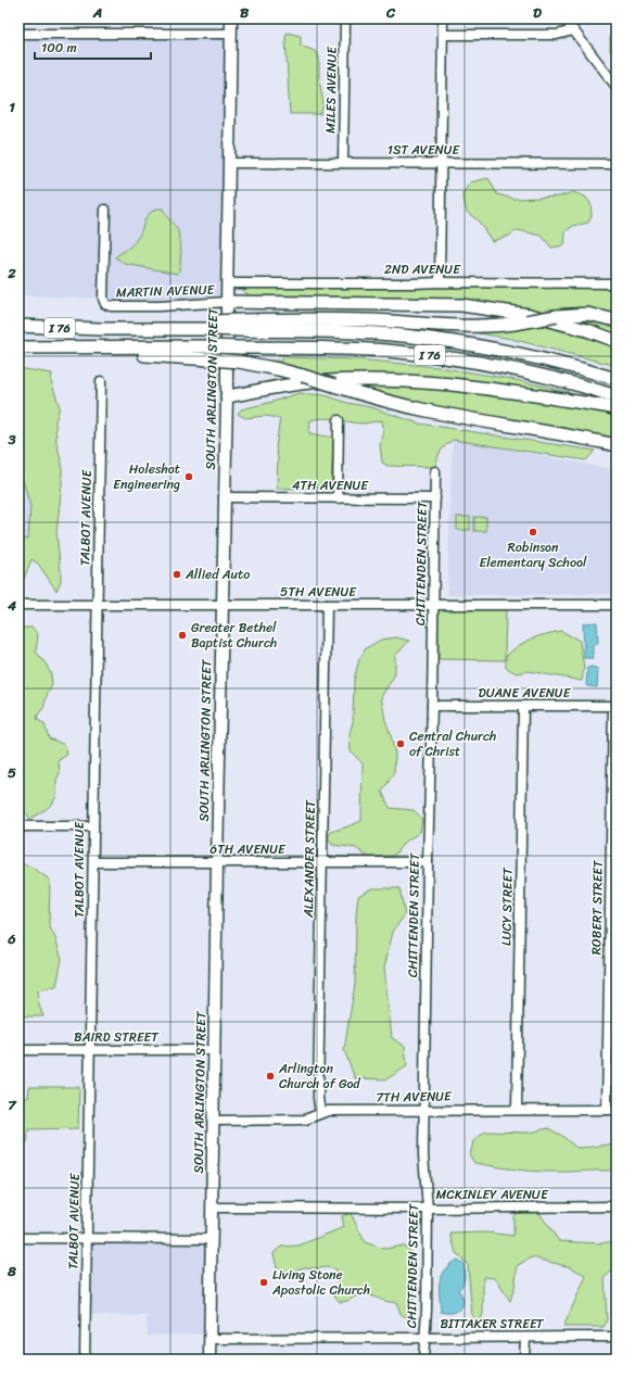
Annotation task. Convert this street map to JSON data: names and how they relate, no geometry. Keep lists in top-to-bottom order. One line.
{"streets":{"highway":["I 76"],"main road":["SOUTH ARLINGTON STREET"],"street":["MILES AVENUE","1ST AVENUE","2ND AVENUE","MARTIN AVENUE","4TH AVENUE","TALBOT AVENUE","CHITTENDEN STREET","5TH AVENUE","DUANE AVENUE","6TH AVENUE","ALEXANDER STREET","LUCY STREET","ROBERT STREET","BAIRD STREET","7TH AVENUE","MCKINLEY AVENUE","BITTAKER STREET"]},"crossings":[["MILES AVENUE","1ST AVENUE"],["1ST AVENUE","SOUTH ARLINGTON STREET"],["2ND AVENUE","SOUTH ARLINGTON STREET"],["MARTIN AVENUE","SOUTH ARLINGTON STREET"],["SOUTH ARLINGTON STREET","4TH AVENUE"],["SOUTH ARLINGTON STREET","5TH AVENUE"],["SOUTH ARLINGTON STREET","6TH AVENUE"],["SOUTH ARLINGTON STREET","BAIRD STREET"],["SOUTH ARLINGTON STREET","7TH AVENUE"],["SOUTH ARLINGTON STREET","MCKINLEY AVENUE"],["SOUTH ARLINGTON STREET","BITTAKER STREET"],["4TH AVENUE","CHITTENDEN STREET"],["TALBOT AVENUE","5TH AVENUE"],["TALBOT AVENUE","6TH AVENUE"],["TALBOT AVENUE","BAIRD STREET"],["CHITTENDEN STREET","5TH AVENUE"],["CHITTENDEN STREET","DUANE AVENUE"],["CHITTENDEN STREET","6TH AVENUE"],["CHITTENDEN STREET","7TH AVENUE"],["CHITTENDEN STREET","MCKINLEY AVENUE"],["CHITTENDEN STREET","BITTAKER STREET"],["5TH AVENUE","ALEXANDER STREET"],["DUANE AVENUE","LUCY STREET"],["DUANE AVENUE","ROBERT STREET"],["6TH AVENUE","ALEXANDER STREET"],["ALEXANDER STREET","7TH AVENUE"],["LUCY STREET","7TH AVENUE"],["ROBERT STREET","7TH AVENUE"]],"places":["Holeshot Engineering","Robinson Elementary School","Allied Auto","Greater Bethel Baptist Church","Central Church of Christ","Arlington Church of God","Living Stone Apostolic Church"],"scale_bar":"100 m","grid":{"columns":["A","B","C","D"],"rows":["1","2","3","4","5","6","7","8"]}}
